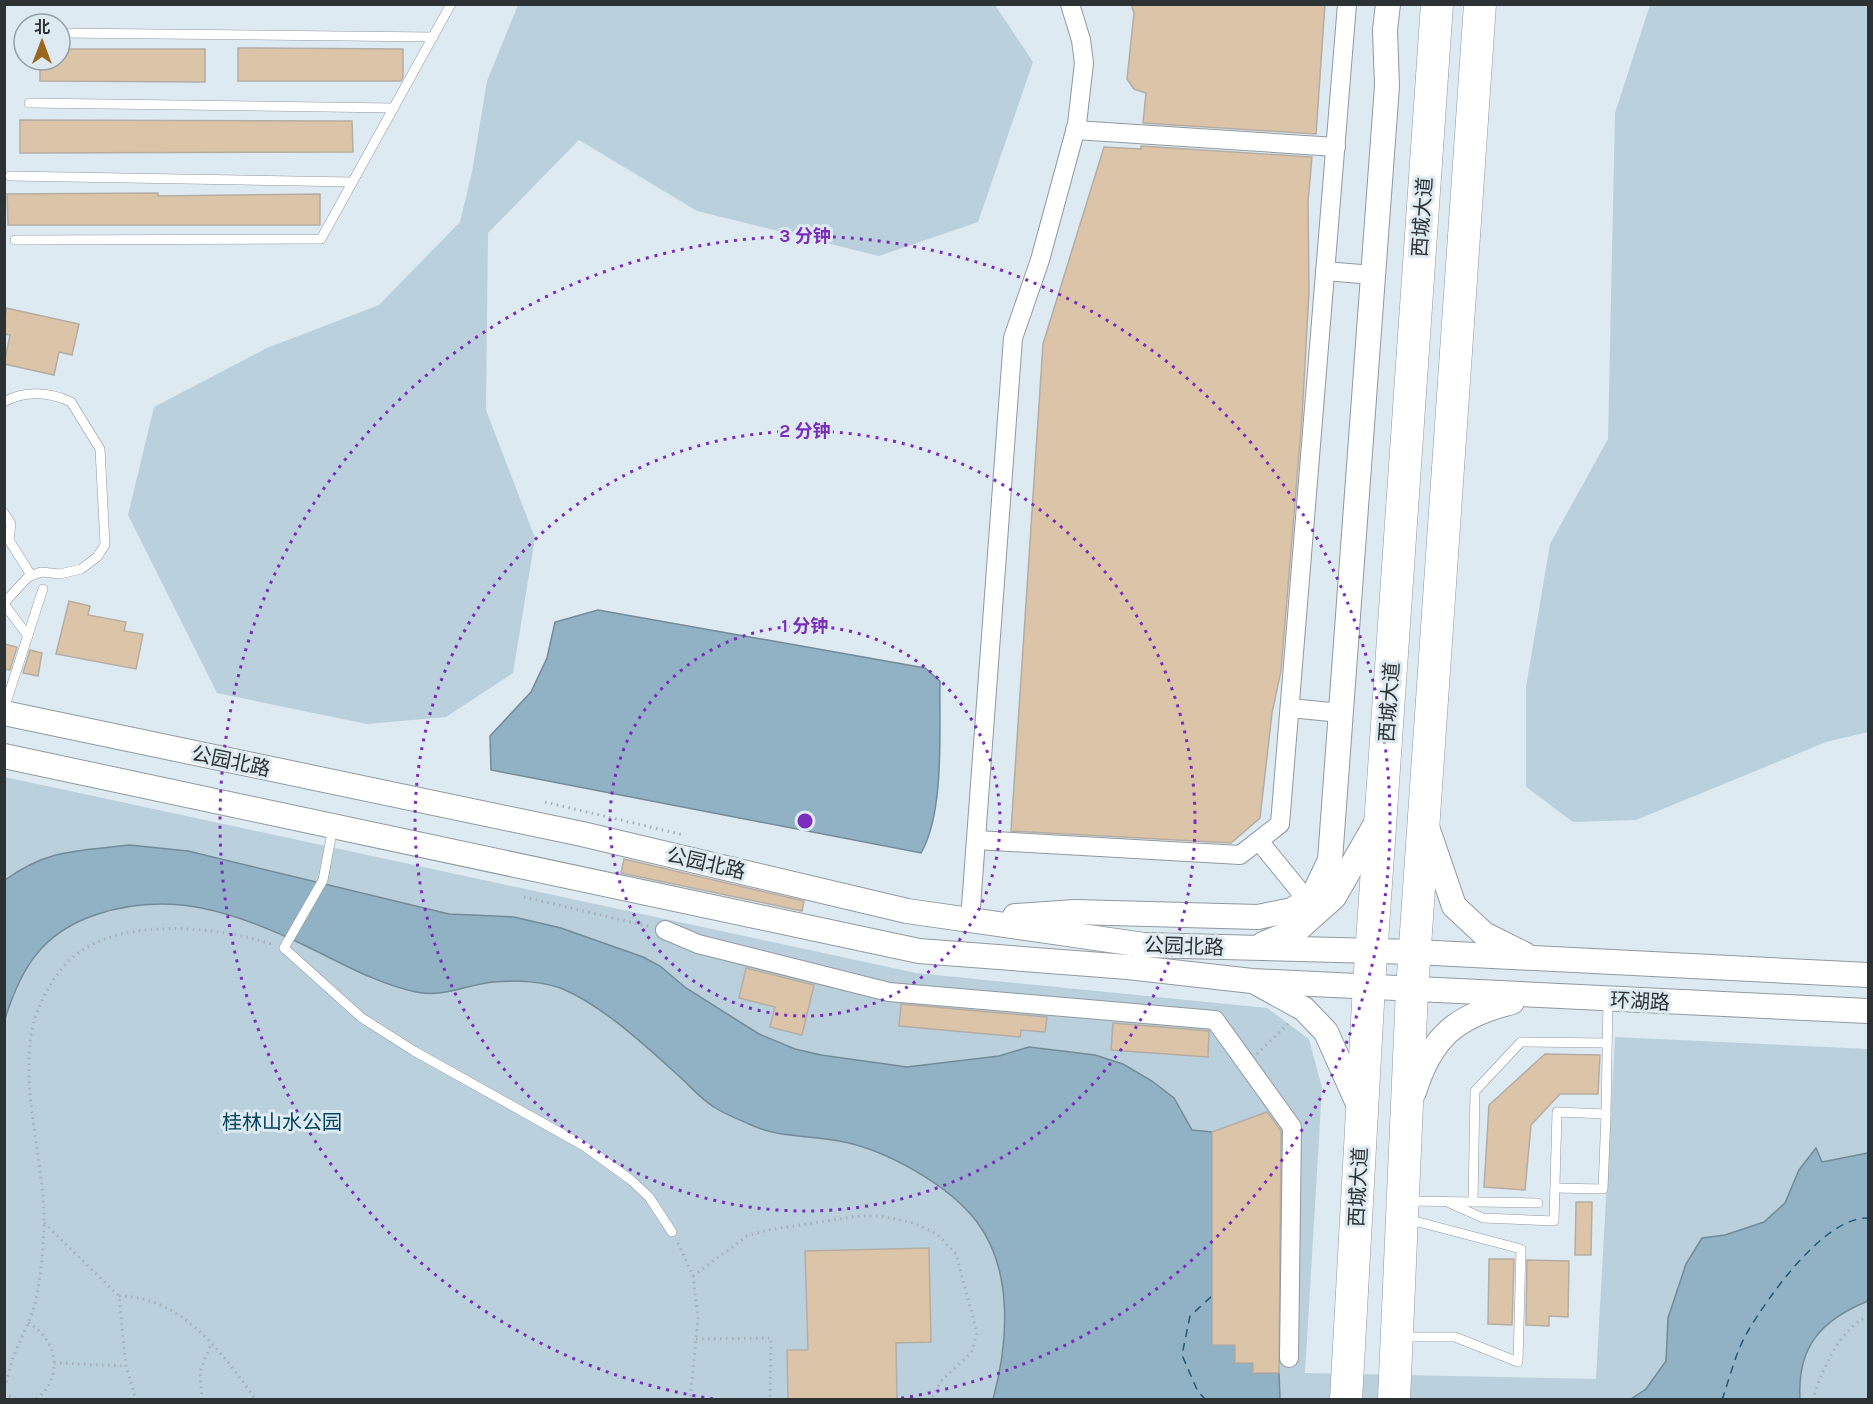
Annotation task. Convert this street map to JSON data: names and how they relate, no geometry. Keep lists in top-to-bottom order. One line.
{"streets":{"highway":["西城大道"],"main road":["公园北路","环湖路"]},"crossings":[["西城大道","公园北路"],["公园北路","环湖路"]],"parks":["桂林山水公园"],"north":"top","rings":["3 分钟","2 分钟","1 分钟"]}
